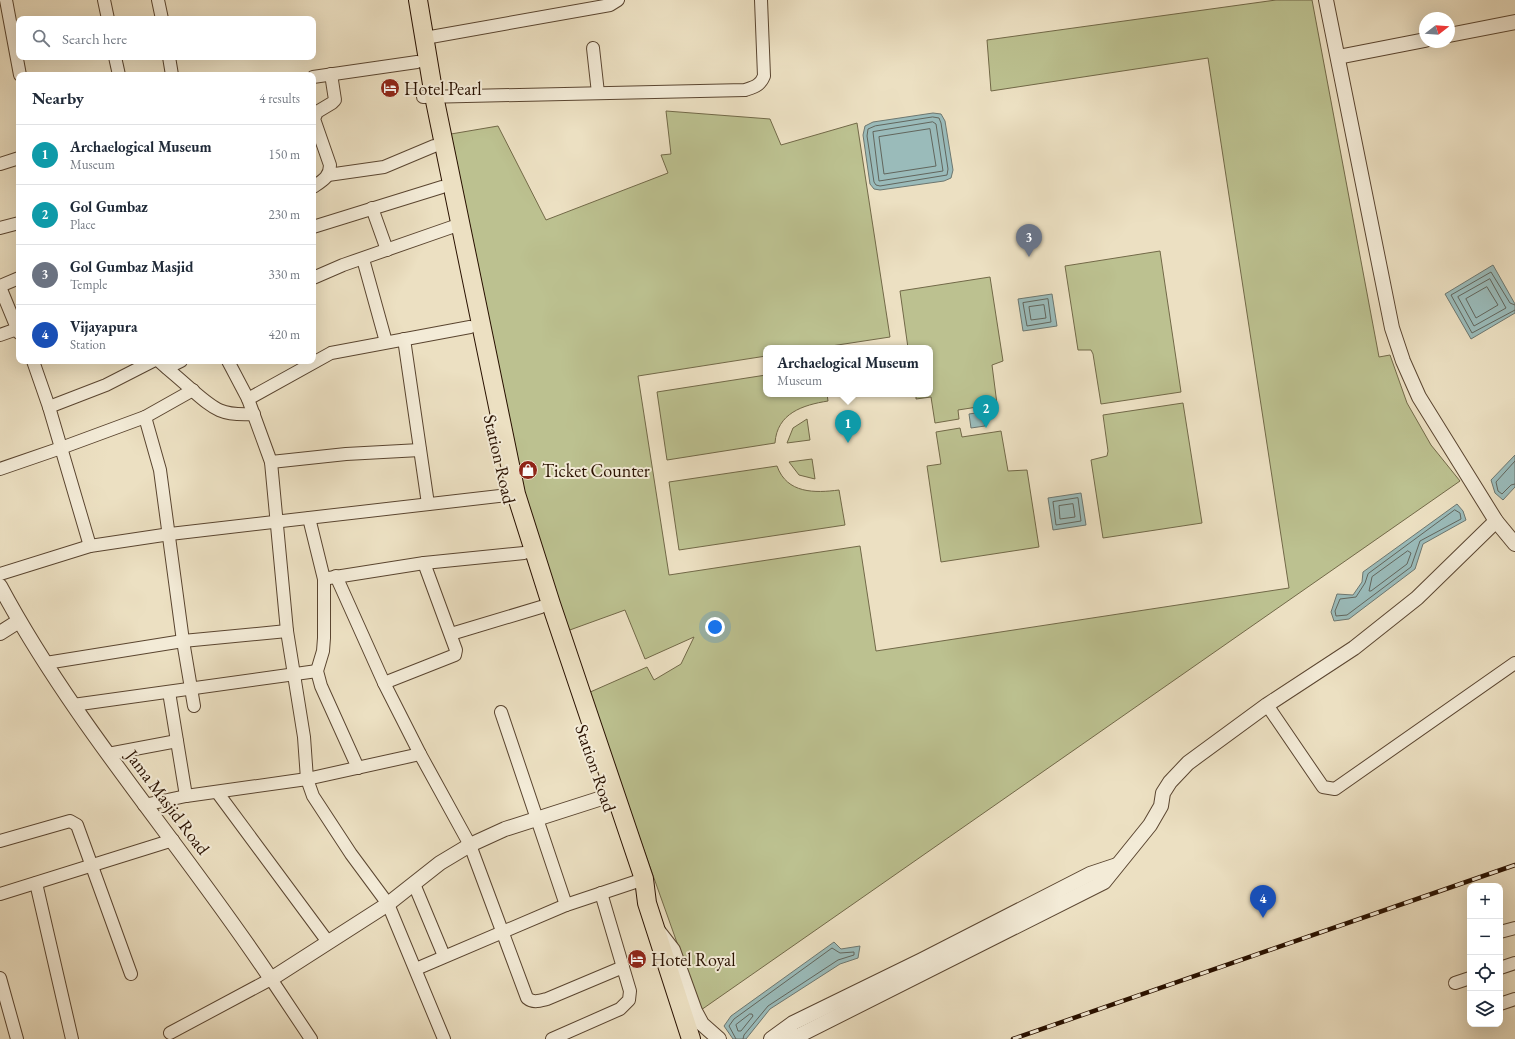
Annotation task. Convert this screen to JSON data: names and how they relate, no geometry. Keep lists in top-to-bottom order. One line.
{"streets":{"main road":["Station Road"],"street":["Jama Masjid Road"]},"places":{"hotel":["Hotel Pearl","Hotel Royal"],"shop":["Ticket Counter"]},"north":"right","page":{"search":"Search here","heading":["Nearby","4 results"],"list":[{"mark":"1","name":"Archaelogical Museum","note":"Museum","value":"150 m"},{"mark":"2","name":"Gol Gumbaz","note":"Place","value":"230 m"},{"mark":"3","name":"Gol Gumbaz Masjid","note":"Temple","value":"330 m"},{"mark":"4","name":"Vijayapura","note":"Station","value":"420 m"}],"pins":["3","2","1","4"],"popup":["Archaelogical Museum","Museum"],"map_buttons":["+","−"]}}
